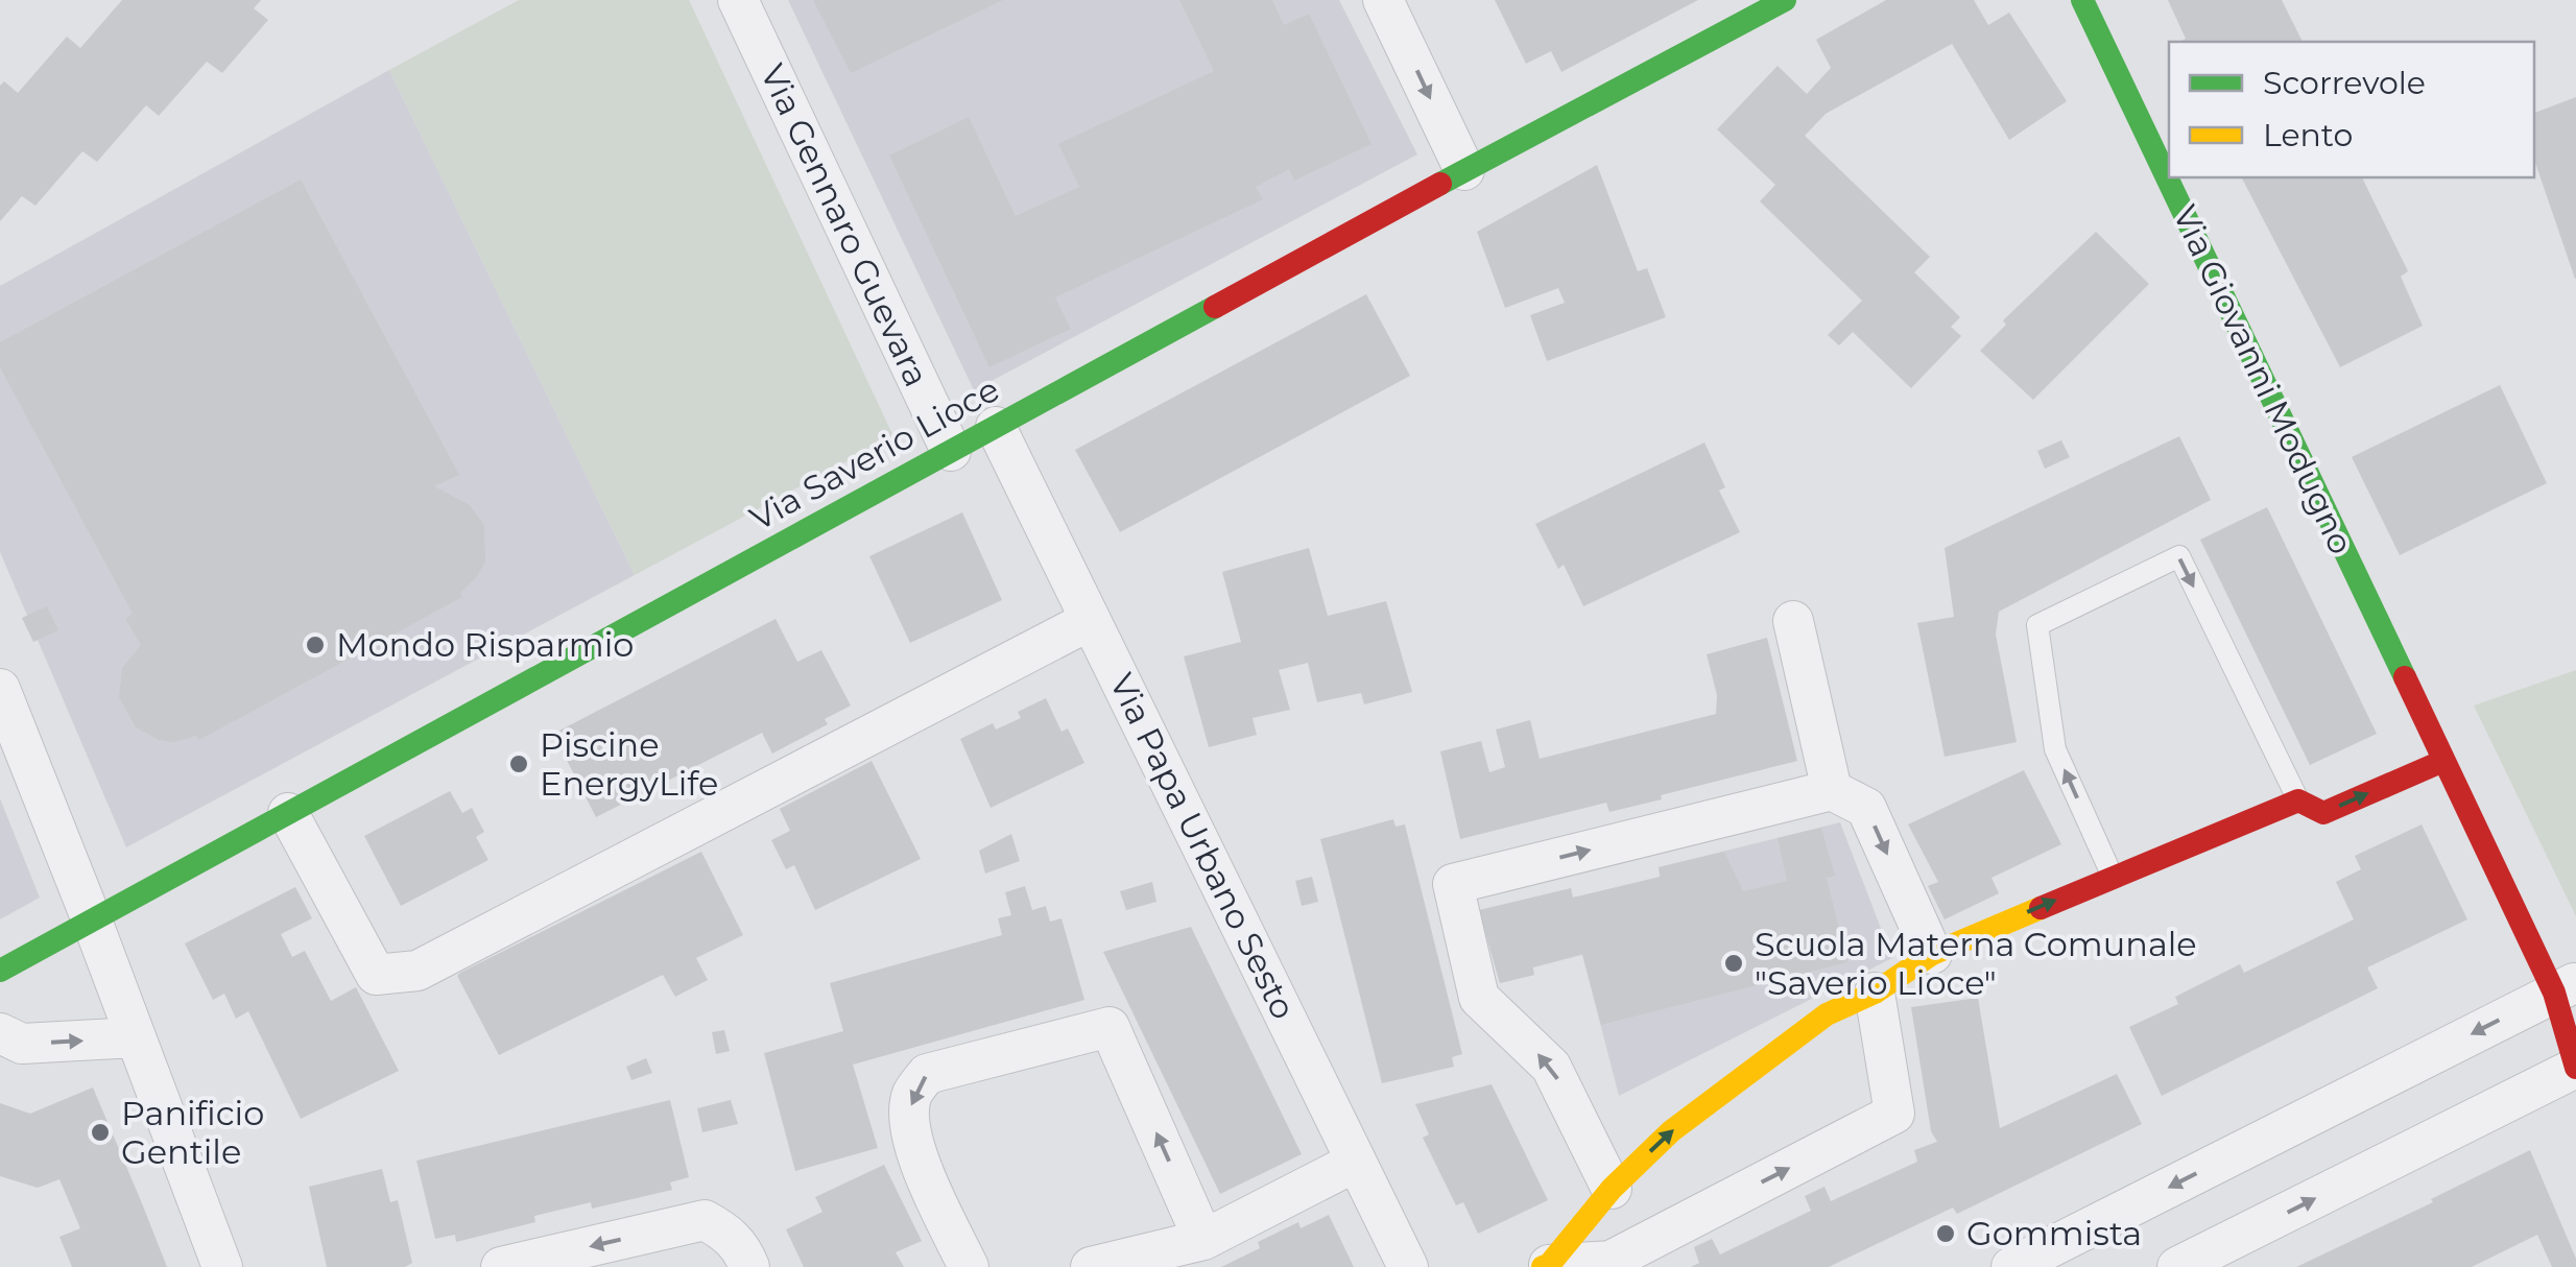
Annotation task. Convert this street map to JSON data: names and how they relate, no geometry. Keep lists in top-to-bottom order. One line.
{"streets":{"street":["Via Gennaro Guevara","Via Giovanni Modugno","Via Saverio Lioce","Via Papa Urbano Sesto"]},"crossings":[["Via Gennaro Guevara","Via Saverio Lioce"],["Via Saverio Lioce","Via Papa Urbano Sesto"]],"places":["Mondo Risparmio","Piscine EnergyLife","Scuola Materna Comunale \"Saverio Lioce\"","Panificio Gentile","Gommista"],"legend":["Scorrevole","Lento"]}
